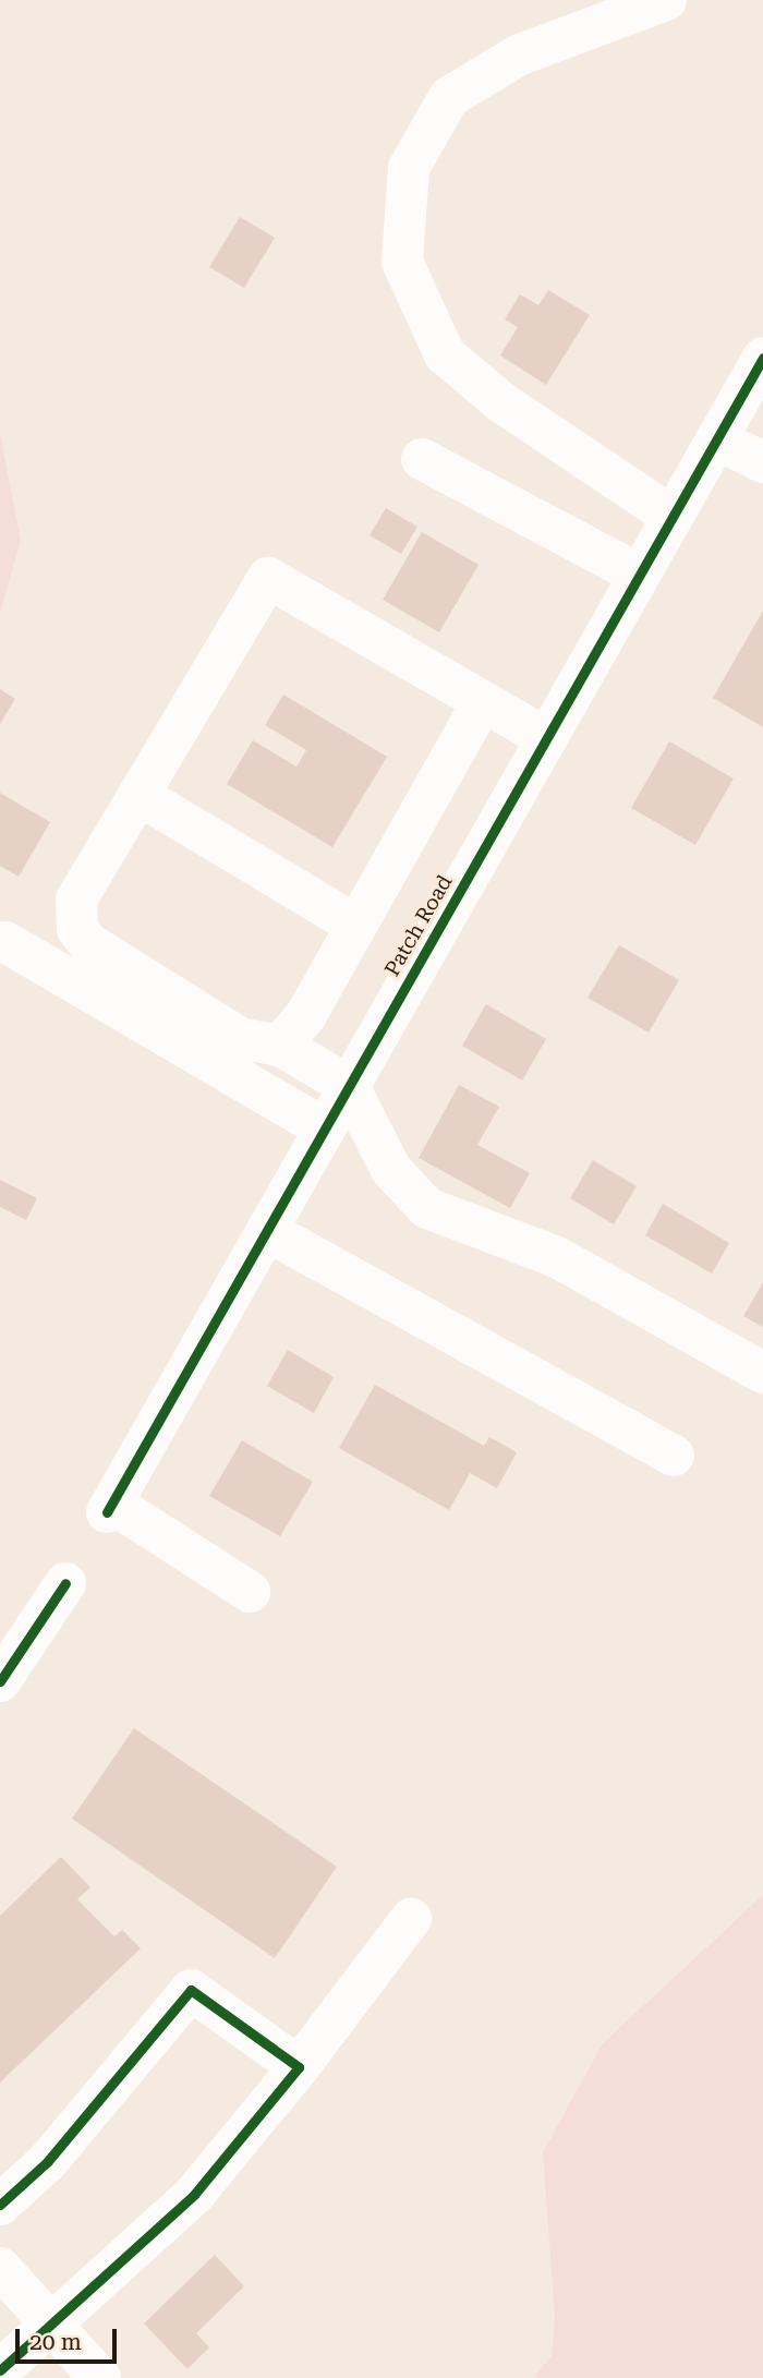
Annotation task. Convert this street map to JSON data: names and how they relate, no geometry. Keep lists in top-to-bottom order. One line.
{"streets":{"street":["Patch Road"]},"scale_bar":"20 m"}
